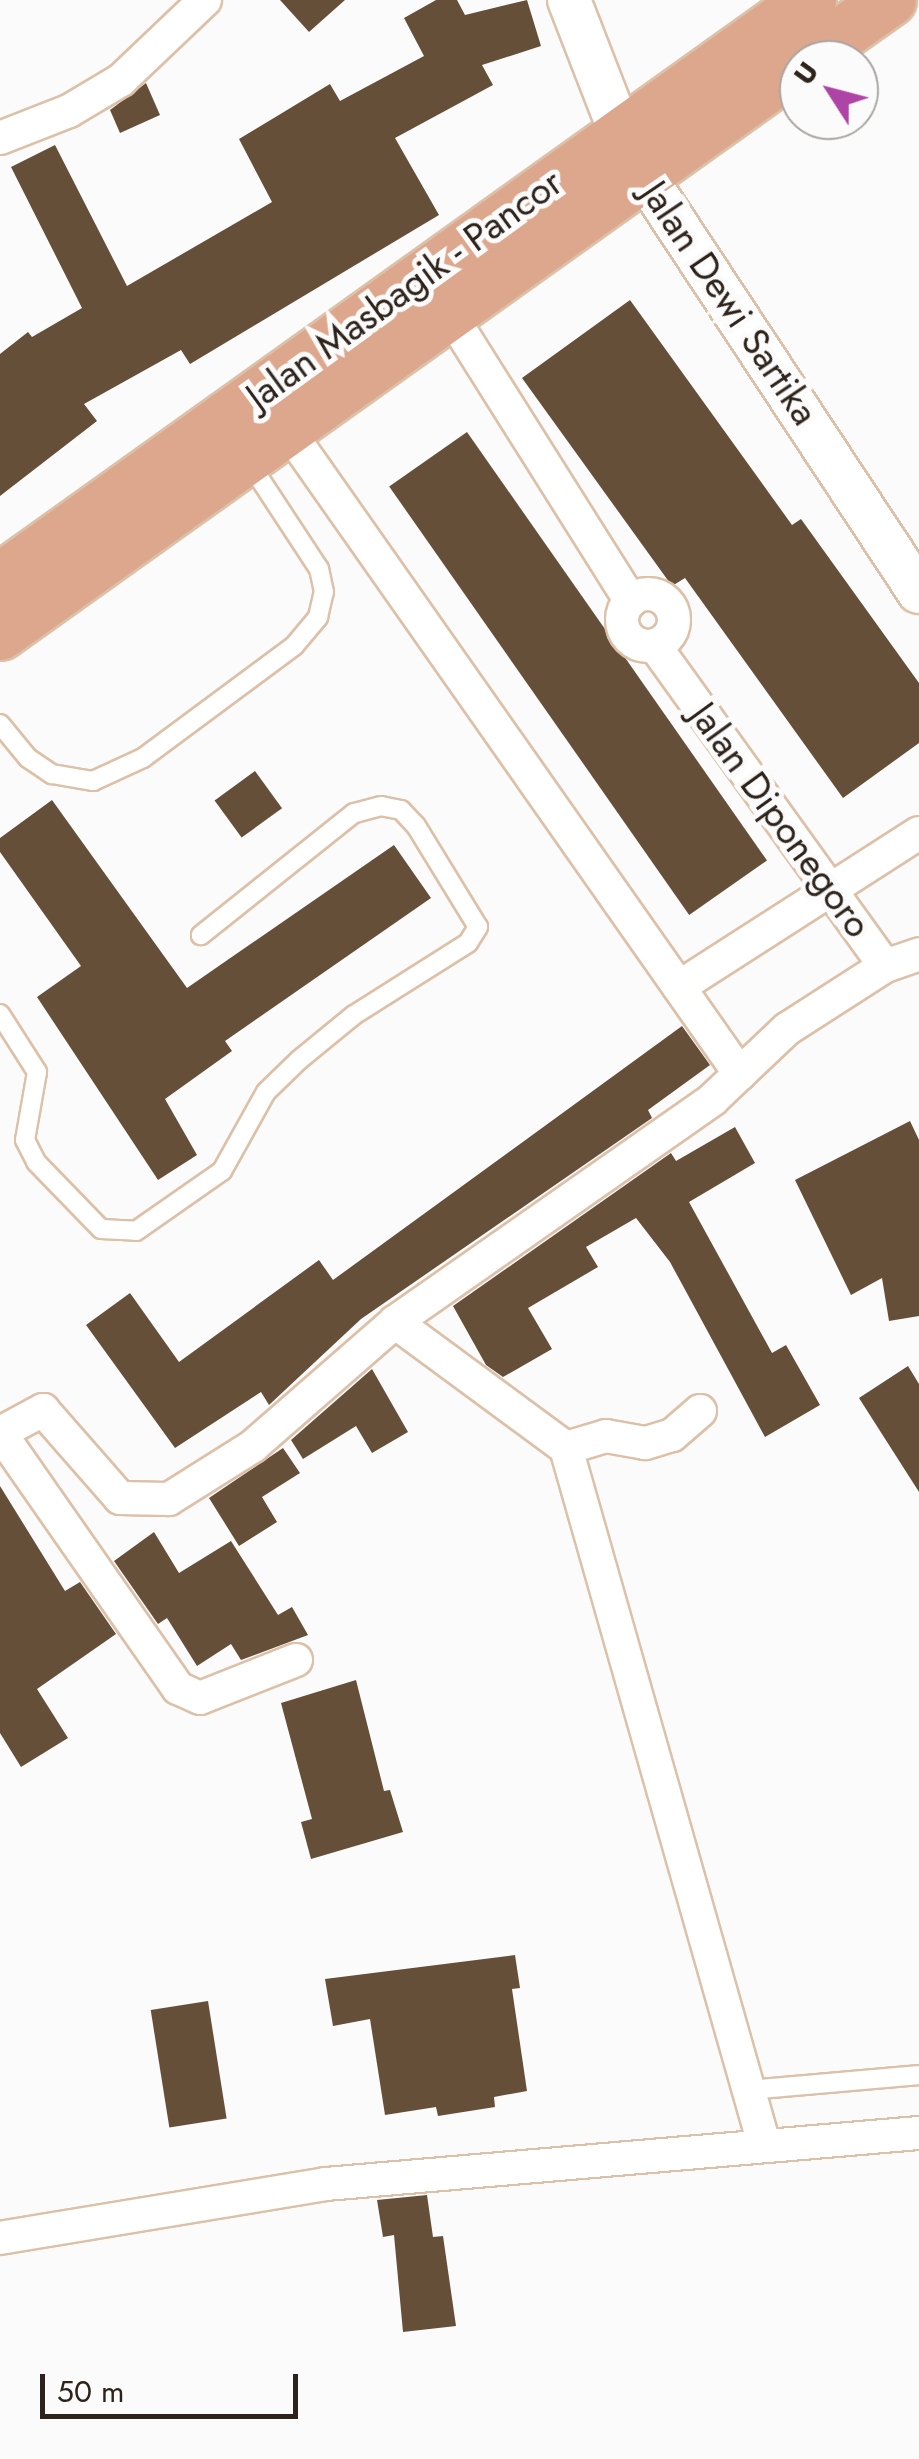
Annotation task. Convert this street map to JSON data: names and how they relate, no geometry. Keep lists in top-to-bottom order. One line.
{"streets":{"main road":["Jalan Masbagik - Pancor"],"street":["Jalan Dewi Sartika","Jalan Diponegoro"]},"crossings":[["Jalan Masbagik - Pancor","Jalan Dewi Sartika"],["Jalan Masbagik - Pancor","Jalan Diponegoro"]],"scale_bar":"50 m","north":"top left"}
